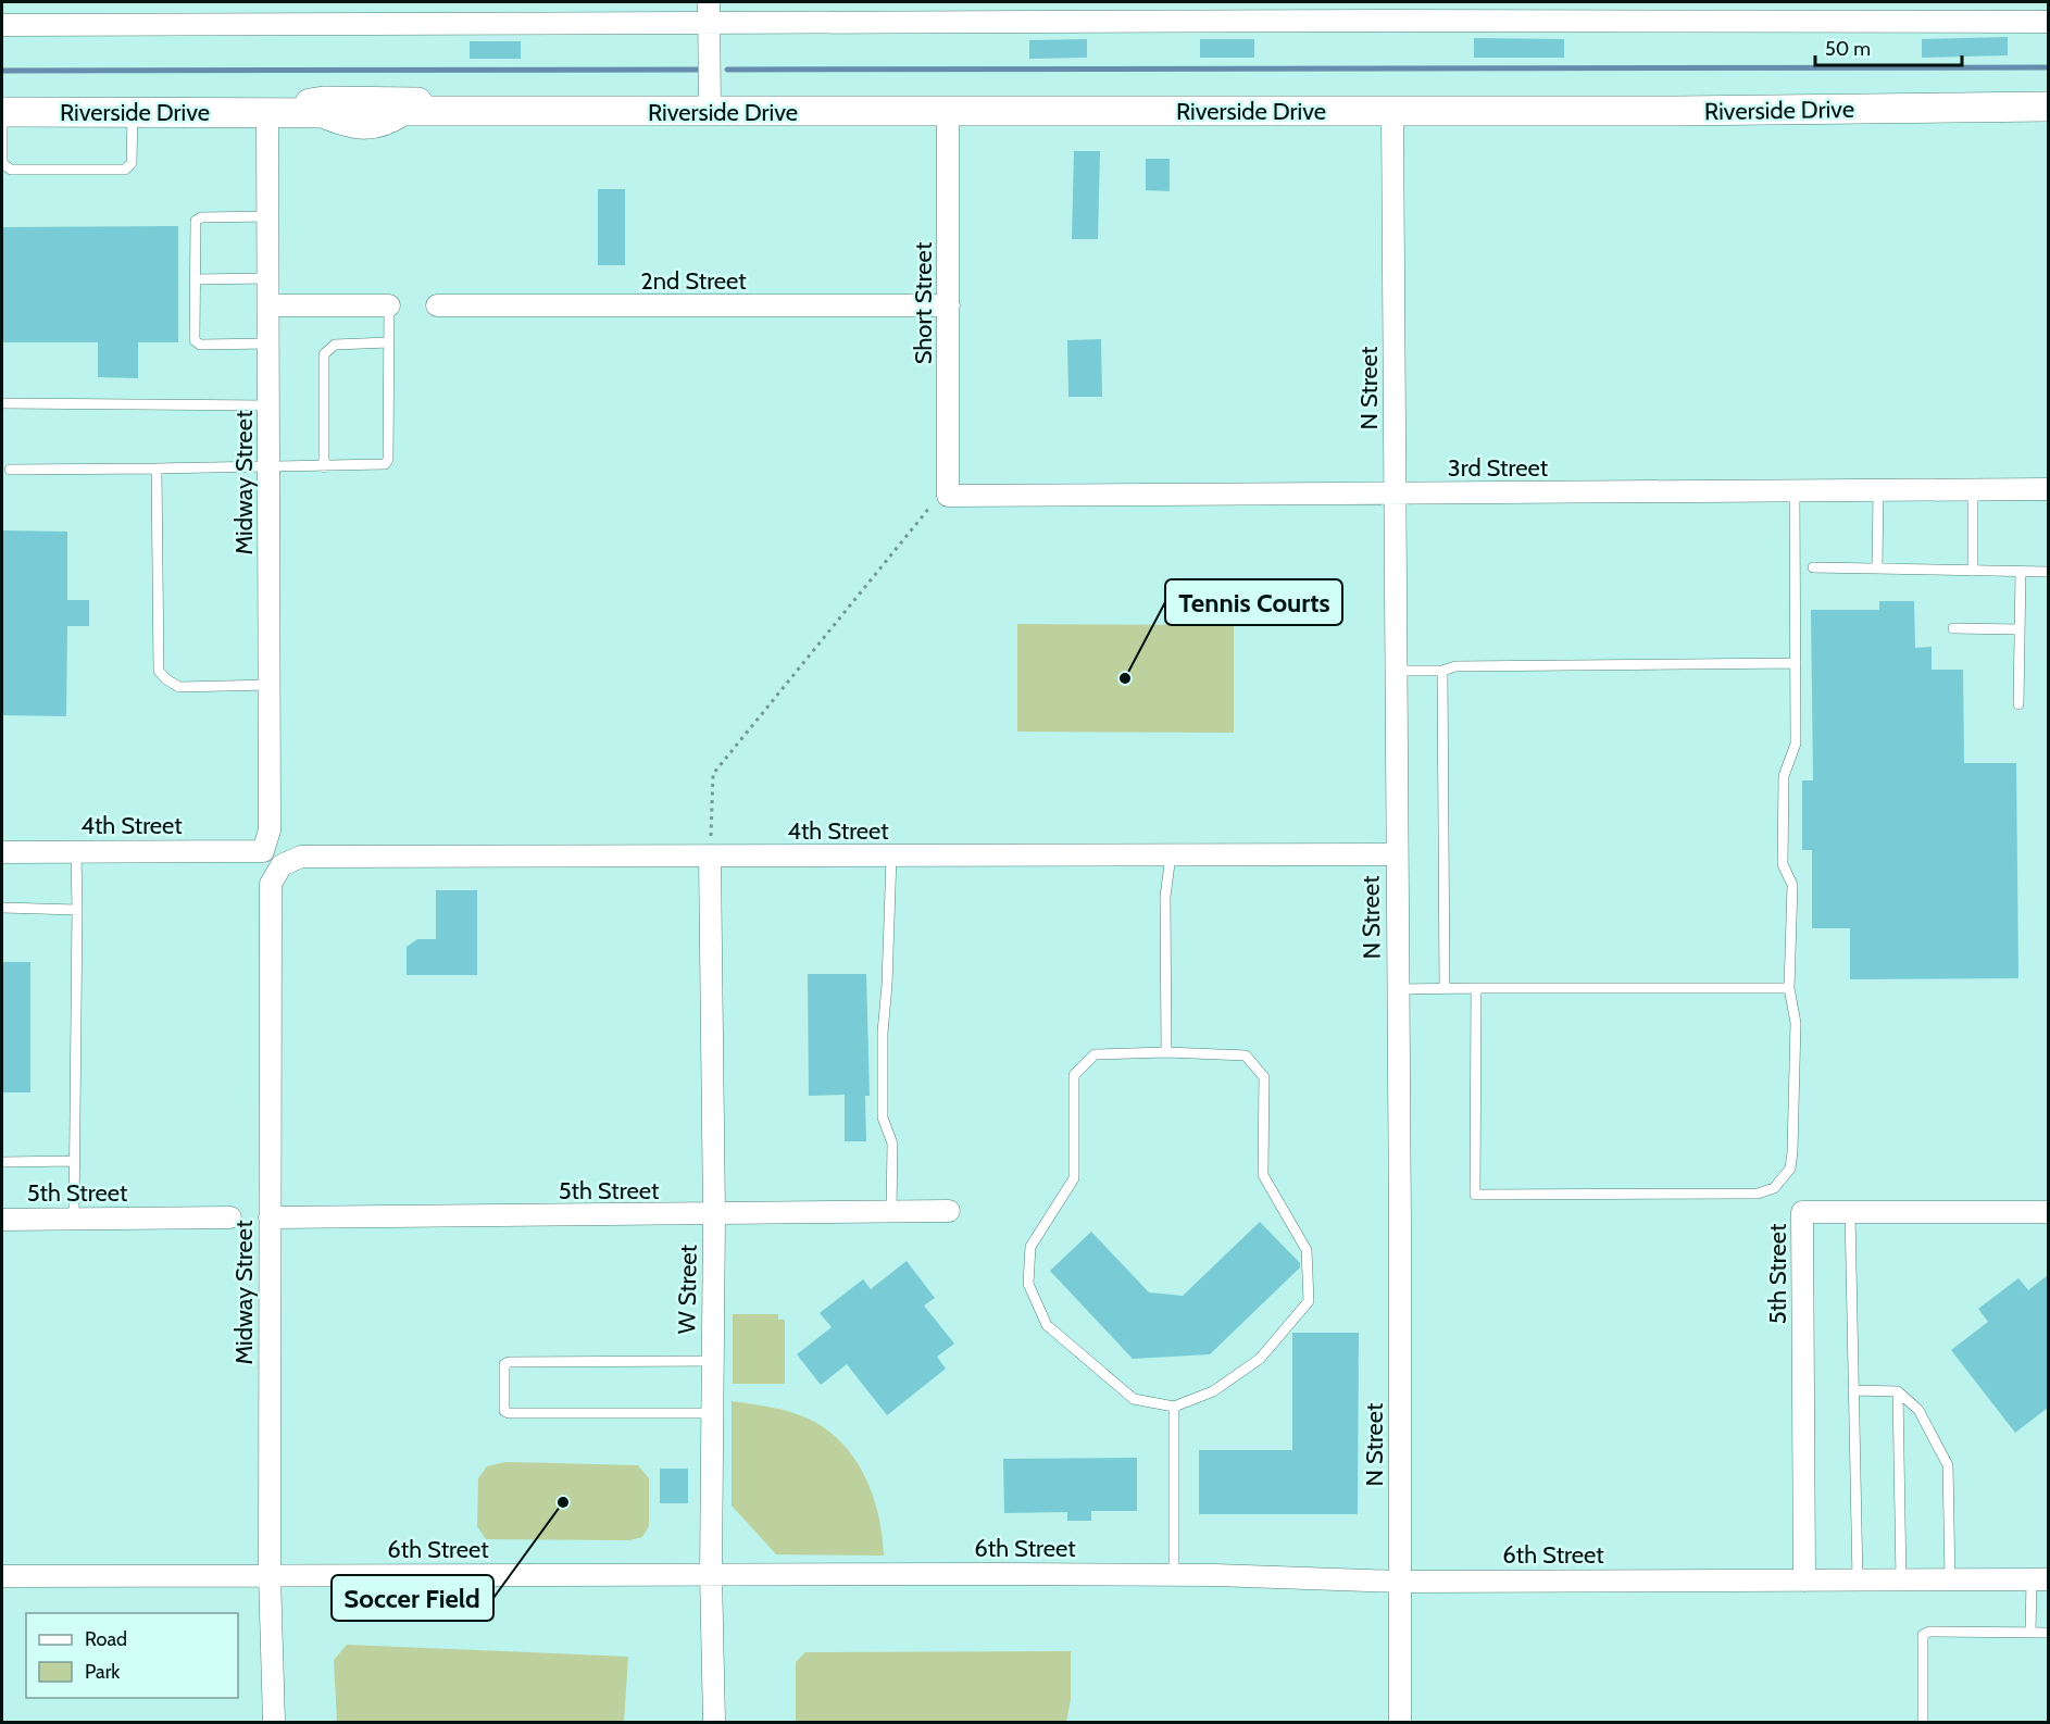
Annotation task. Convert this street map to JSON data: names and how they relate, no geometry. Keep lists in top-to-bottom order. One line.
{"streets":{"street":["Riverside Drive","2nd Street","Short Street","N Street","3rd Street","Midway Street","4th Street","5th Street","W Street","6th Street"]},"crossings":[["Riverside Drive","Short Street"],["Riverside Drive","N Street"],["Riverside Drive","Midway Street"],["2nd Street","Short Street"],["Short Street","3rd Street"],["N Street","3rd Street"],["N Street","4th Street"],["N Street","6th Street"],["Midway Street","4th Street"],["Midway Street","5th Street"],["Midway Street","6th Street"],["4th Street","W Street"],["5th Street","W Street"],["5th Street","6th Street"],["W Street","6th Street"]],"places":["Tennis Courts","Soccer Field"],"legend":["Road","Park"],"scale_bar":"50 m"}
